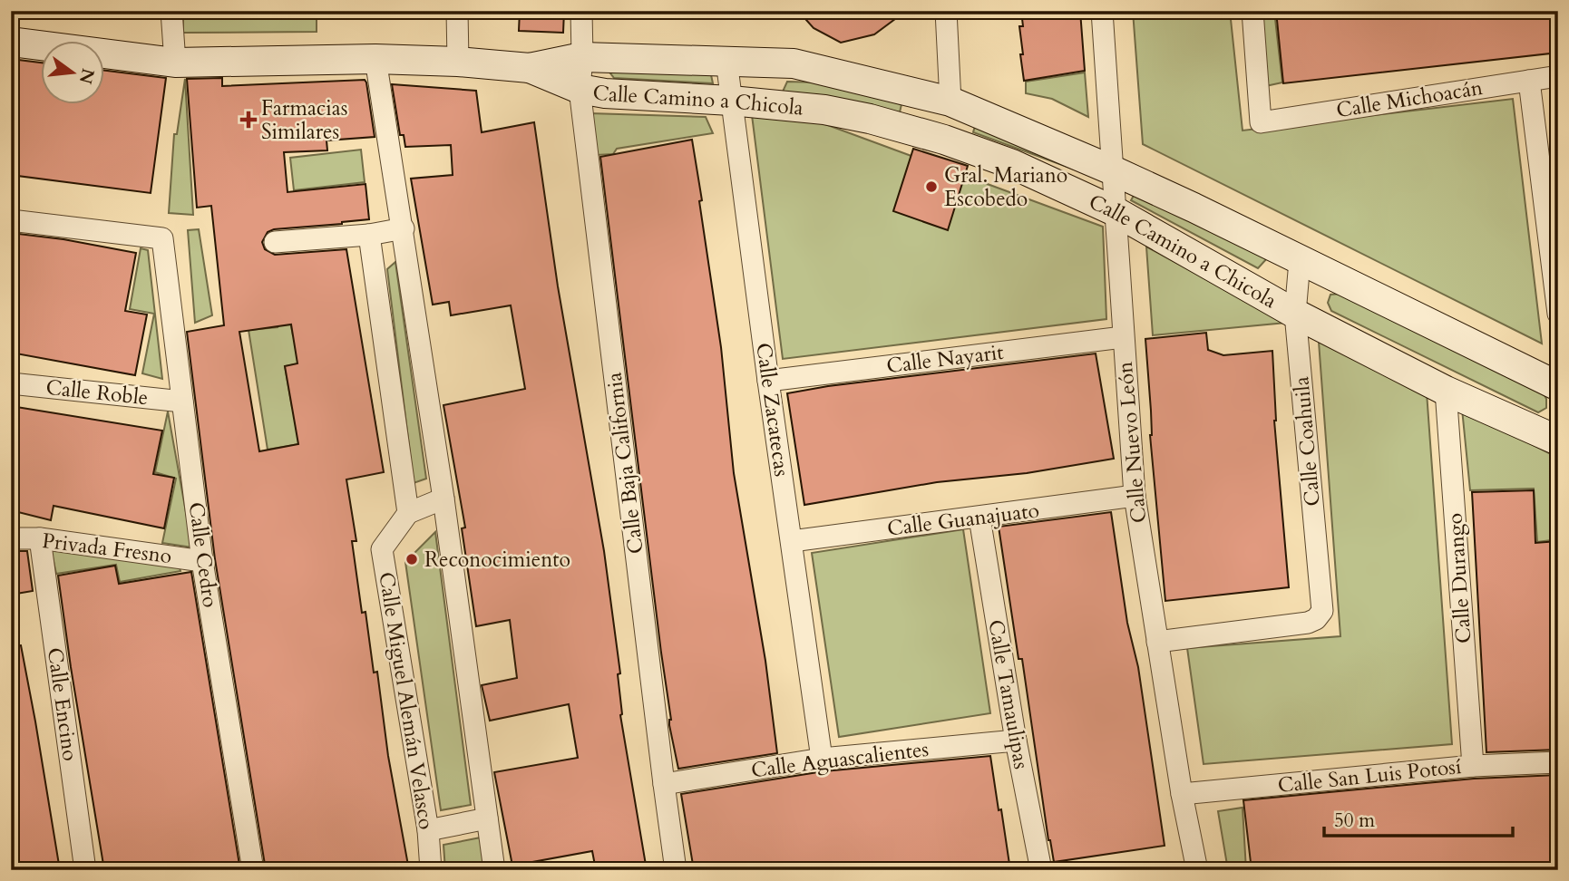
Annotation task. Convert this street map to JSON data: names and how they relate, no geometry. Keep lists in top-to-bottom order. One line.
{"streets":{"street":["Calle Camino a Chicola","Calle Michoacán","Calle Nayarit","Calle Roble","Calle Zacatecas","Calle Coahuila","Calle Nuevo León","Calle Baja California","Calle Guanajuato","Privada Fresno","Calle Cedro","Calle Durango","Calle Tamaulipas","Calle Miguel Alemán Velasco","Calle Encino","Calle Aguascalientes","Calle San Luis Potosí"]},"crossings":[["Calle Camino a Chicola","Calle Zacatecas"],["Calle Camino a Chicola","Calle Coahuila"],["Calle Camino a Chicola","Calle Nuevo León"],["Calle Camino a Chicola","Calle Baja California"],["Calle Camino a Chicola","Calle Durango"],["Calle Nayarit","Calle Zacatecas"],["Calle Nayarit","Calle Nuevo León"],["Calle Roble","Calle Cedro"],["Calle Zacatecas","Calle Guanajuato"],["Calle Zacatecas","Calle Aguascalientes"],["Calle Coahuila","Calle Nuevo León"],["Calle Nuevo León","Calle Guanajuato"],["Calle Nuevo León","Calle San Luis Potosí"],["Calle Baja California","Calle Aguascalientes"],["Calle Guanajuato","Calle Tamaulipas"],["Privada Fresno","Calle Cedro"],["Privada Fresno","Calle Encino"],["Calle Durango","Calle San Luis Potosí"],["Calle Tamaulipas","Calle Aguascalientes"]],"places":{"health":["Farmacias Similares"],"other":["Gral. Mariano Escobedo","Reconocimiento"]},"scale_bar":"50 m","north":"right"}
